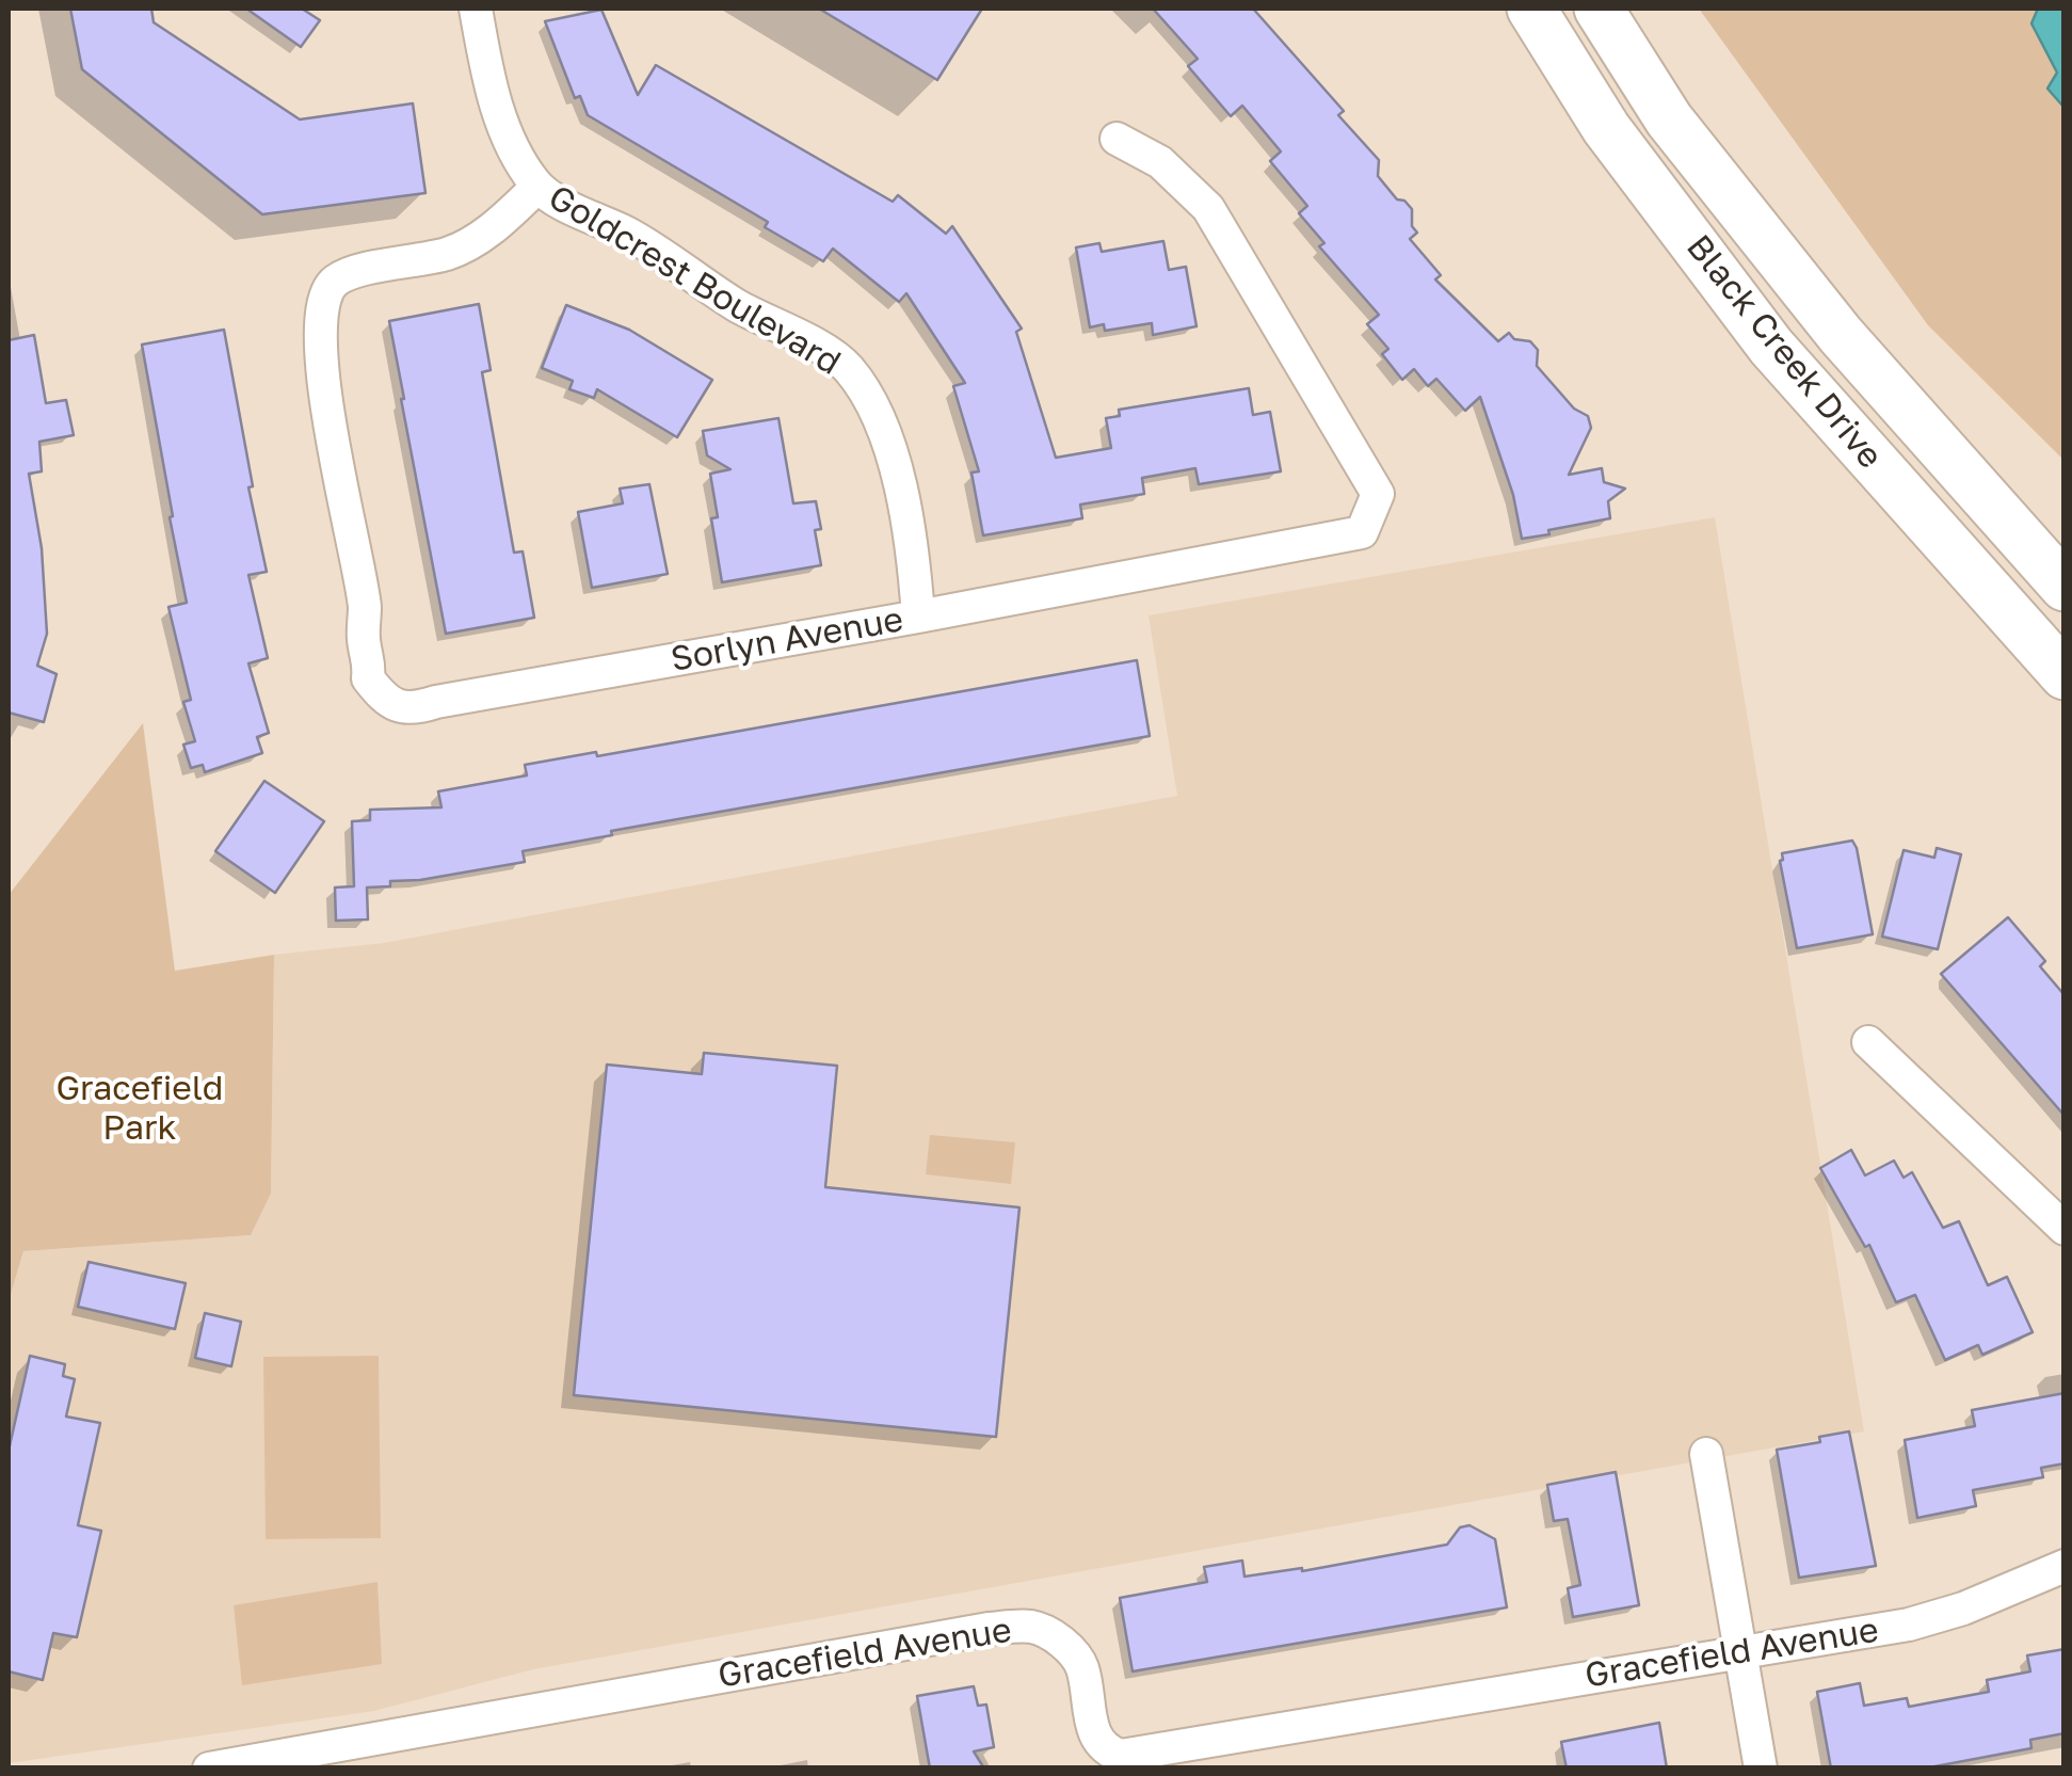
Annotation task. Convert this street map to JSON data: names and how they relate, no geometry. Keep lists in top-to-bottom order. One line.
{"streets":{"highway":["Black Creek Drive"],"street":["Goldcrest Boulevard","Sorlyn Avenue","Gracefield Avenue"]},"crossings":[["Goldcrest Boulevard","Sorlyn Avenue"]],"parks":["Gracefield Park"]}
